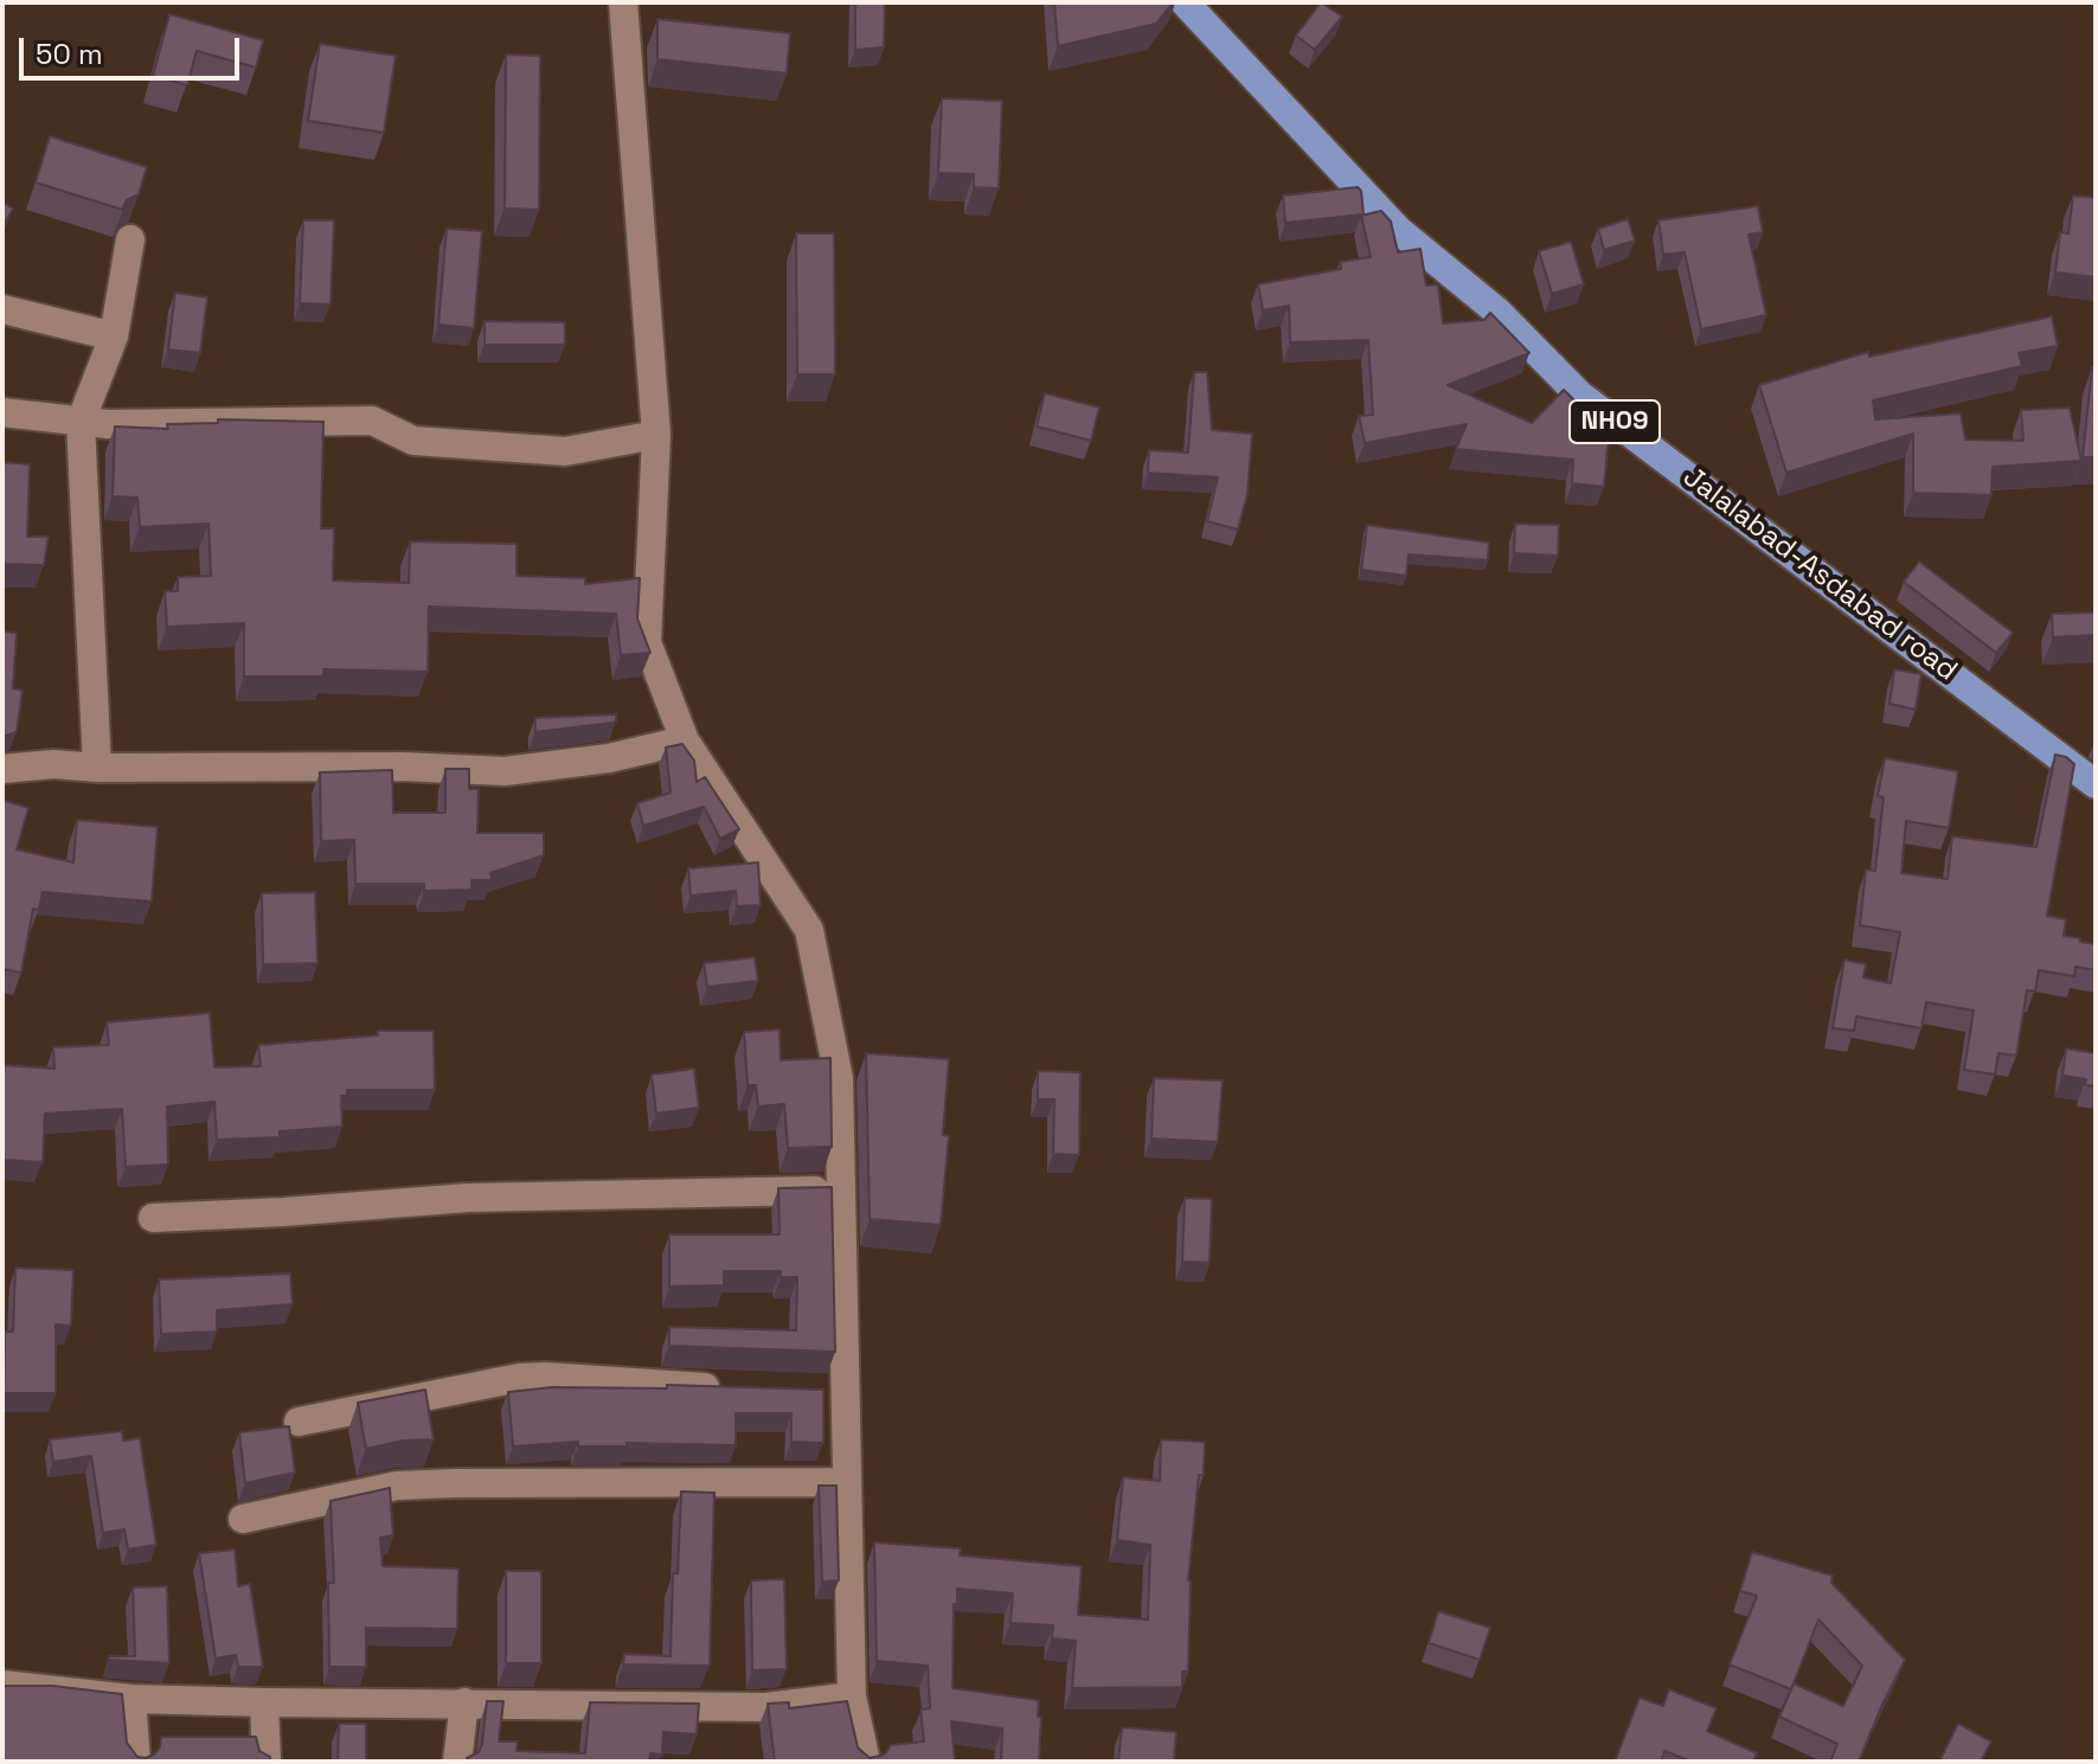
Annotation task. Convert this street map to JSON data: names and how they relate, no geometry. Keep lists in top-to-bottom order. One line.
{"streets":{"main road":["NH09","Jalalabad-Asdabad road"]},"scale_bar":"50 m"}
